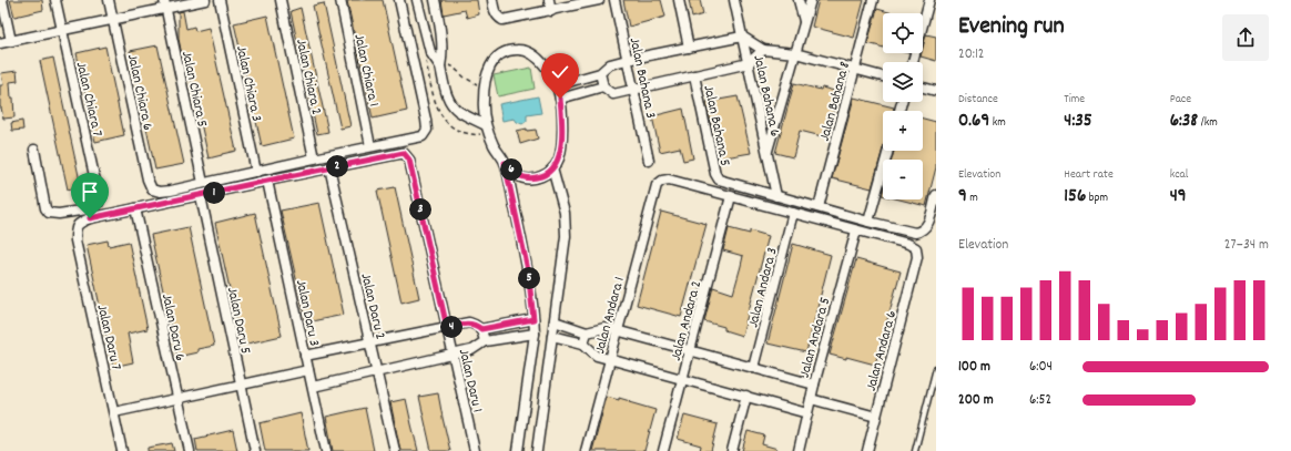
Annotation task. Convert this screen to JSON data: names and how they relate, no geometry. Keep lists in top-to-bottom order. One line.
{"streets":{"street":["Jalan Chiara 1","Jalan Chiara 2","Jalan Bahana 3","Jalan Chiara 3","Jalan Chiara 5","Jalan Chiara 6","Jalan Bahana 6","Jalan Chiara 7","Jalan Bahana 8","Jalan Bahana 5","Jalan Andara 3","Jalan Daru 2","Jalan Daru 3","Jalan Andara 1","Jalan Daru 5","Jalan Andara 2","Jalan Daru 6","Jalan Daru 7","Jalan Andara 5","Jalan Andara 6","Jalan Daru 1"]},"crossings":[["Jalan Chiara 5","Jalan Chiara 6"],["Jalan Bahana 6","Jalan Bahana 5"],["Jalan Daru 2","Jalan Daru 1"],["Jalan Andara 1","Jalan Andara 2"],["Jalan Daru 6","Jalan Daru 7"],["Jalan Andara 5","Jalan Andara 6"]],"page":{"heading":["Evening run","20:12"],"map_buttons":["+","−"],"stats":[["Distance","0.69 km"],["Time","4:35"],["Pace","6:38 /km"],["Elevation","9 m"],["Heart rate","156 bpm"],["kcal","49"]],"pins":["2","6","1","3","5","4"],"chart":["Elevation","27–34 m"],"list":[{"name":"100 m","note":"6:04"},{"name":"200 m","note":"6:52"}]}}
